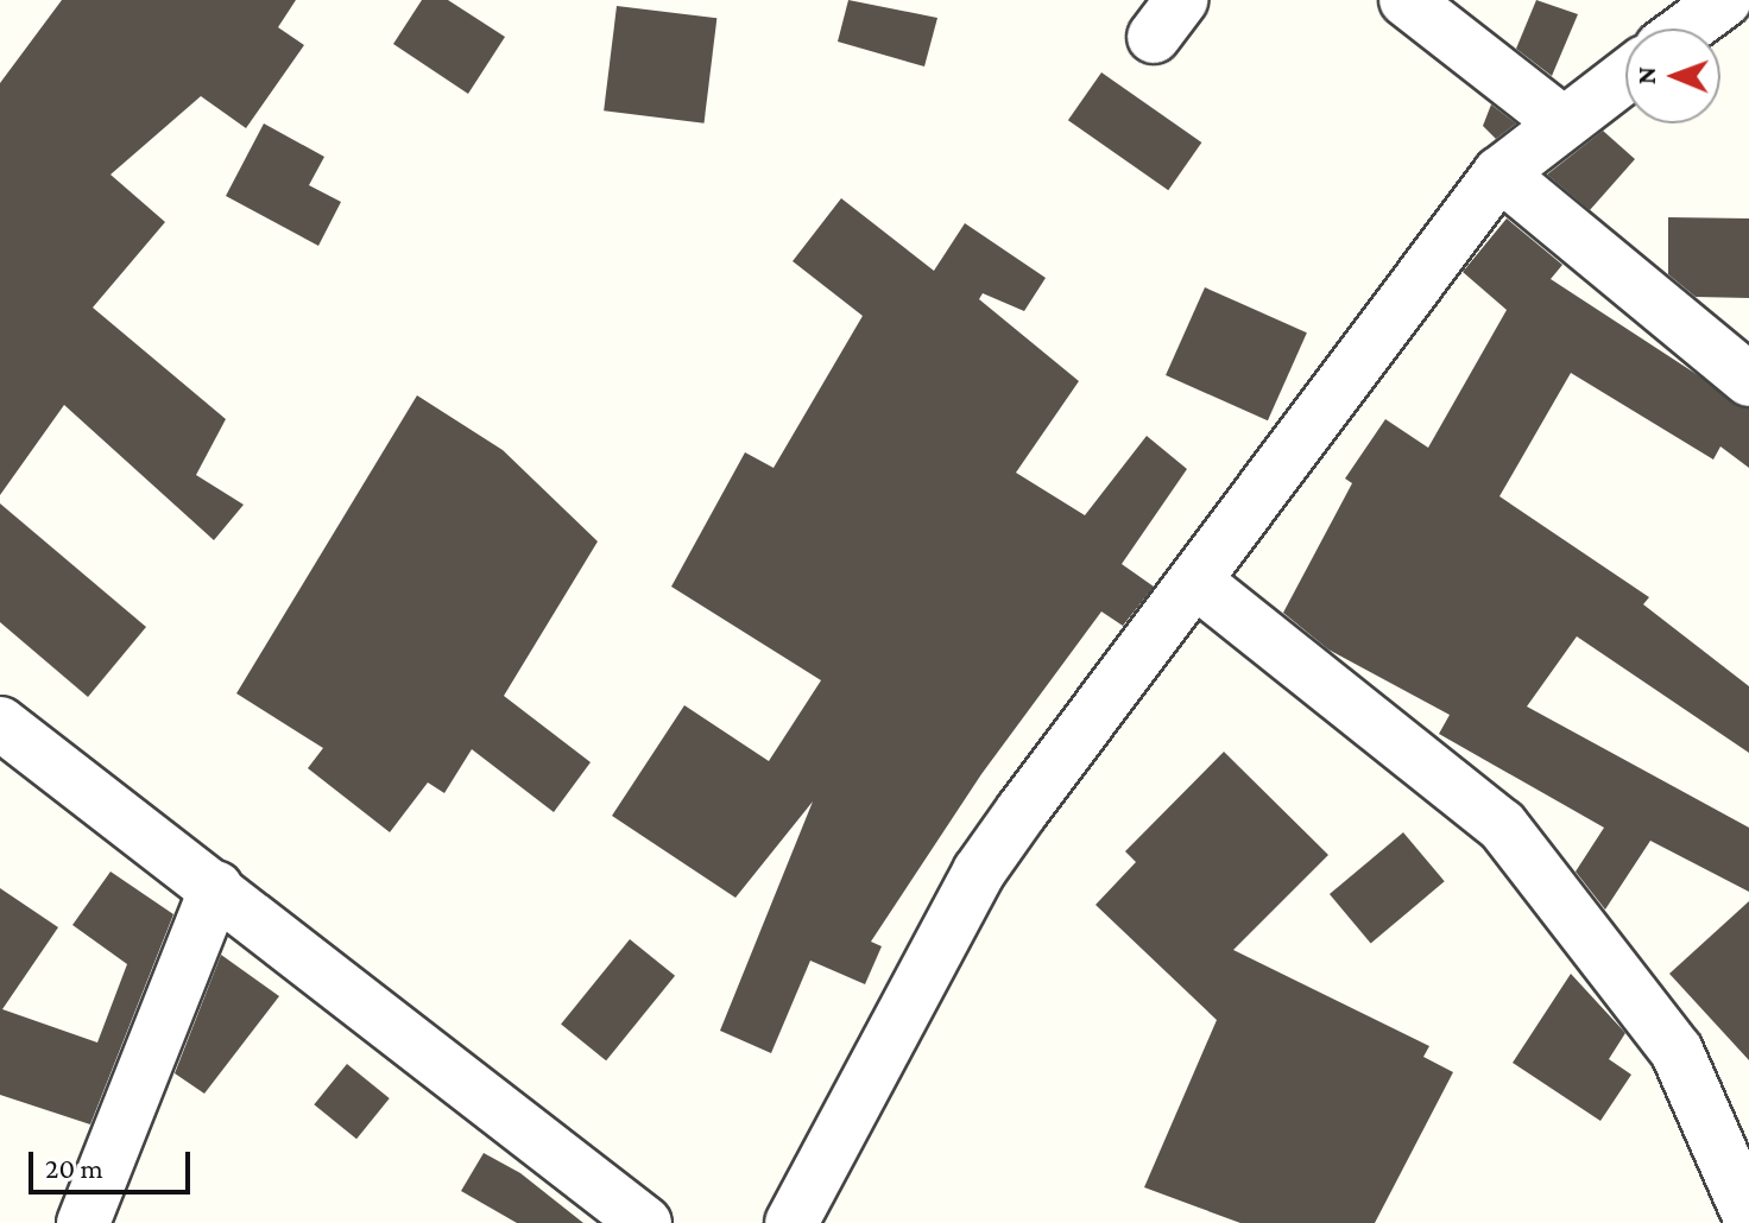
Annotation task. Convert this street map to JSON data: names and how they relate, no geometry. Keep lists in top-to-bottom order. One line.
{"scale_bar":"20 m","north":"left"}
